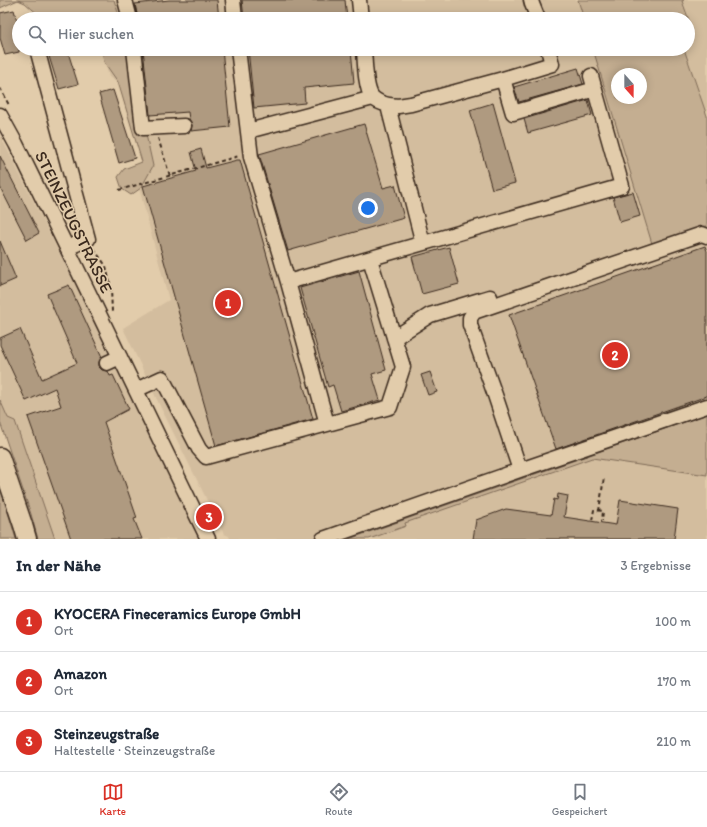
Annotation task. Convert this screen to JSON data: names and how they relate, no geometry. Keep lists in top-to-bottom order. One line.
{"streets":{"street":["STEINZEUGSTRASSE"]},"north":"bottom","page":{"search":"Hier suchen","pins":["1","2","3"],"heading":["In der Nähe","3 Ergebnisse"],"list":[{"mark":"1","name":"KYOCERA Fineceramics Europe GmbH","note":"Ort","value":"100 m"},{"mark":"2","name":"Amazon","note":"Ort","value":"170 m"},{"mark":"3","name":"Steinzeugstraße","note":"Haltestelle · Steinzeugstraße","value":"210 m"}],"nav":["Karte","Route","Gespeichert"]}}
